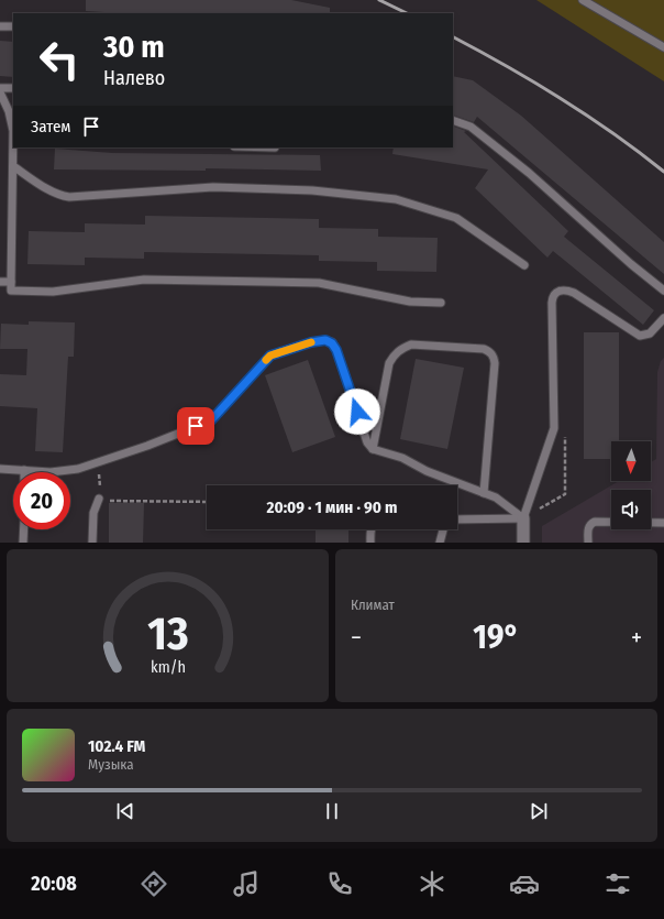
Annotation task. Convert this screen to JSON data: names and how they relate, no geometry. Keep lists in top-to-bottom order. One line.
{"north":"bottom","page":{"turn":["30 m","Налево"],"then":"Затем","limit":"20","trip":"20:09 · 1 мин · 90 m","tile":"Климат","heat":["−","19°","+"],"song":["102.4 FM","Музыка"],"tabs":"20:08","gauge":["13","km/h"]}}
